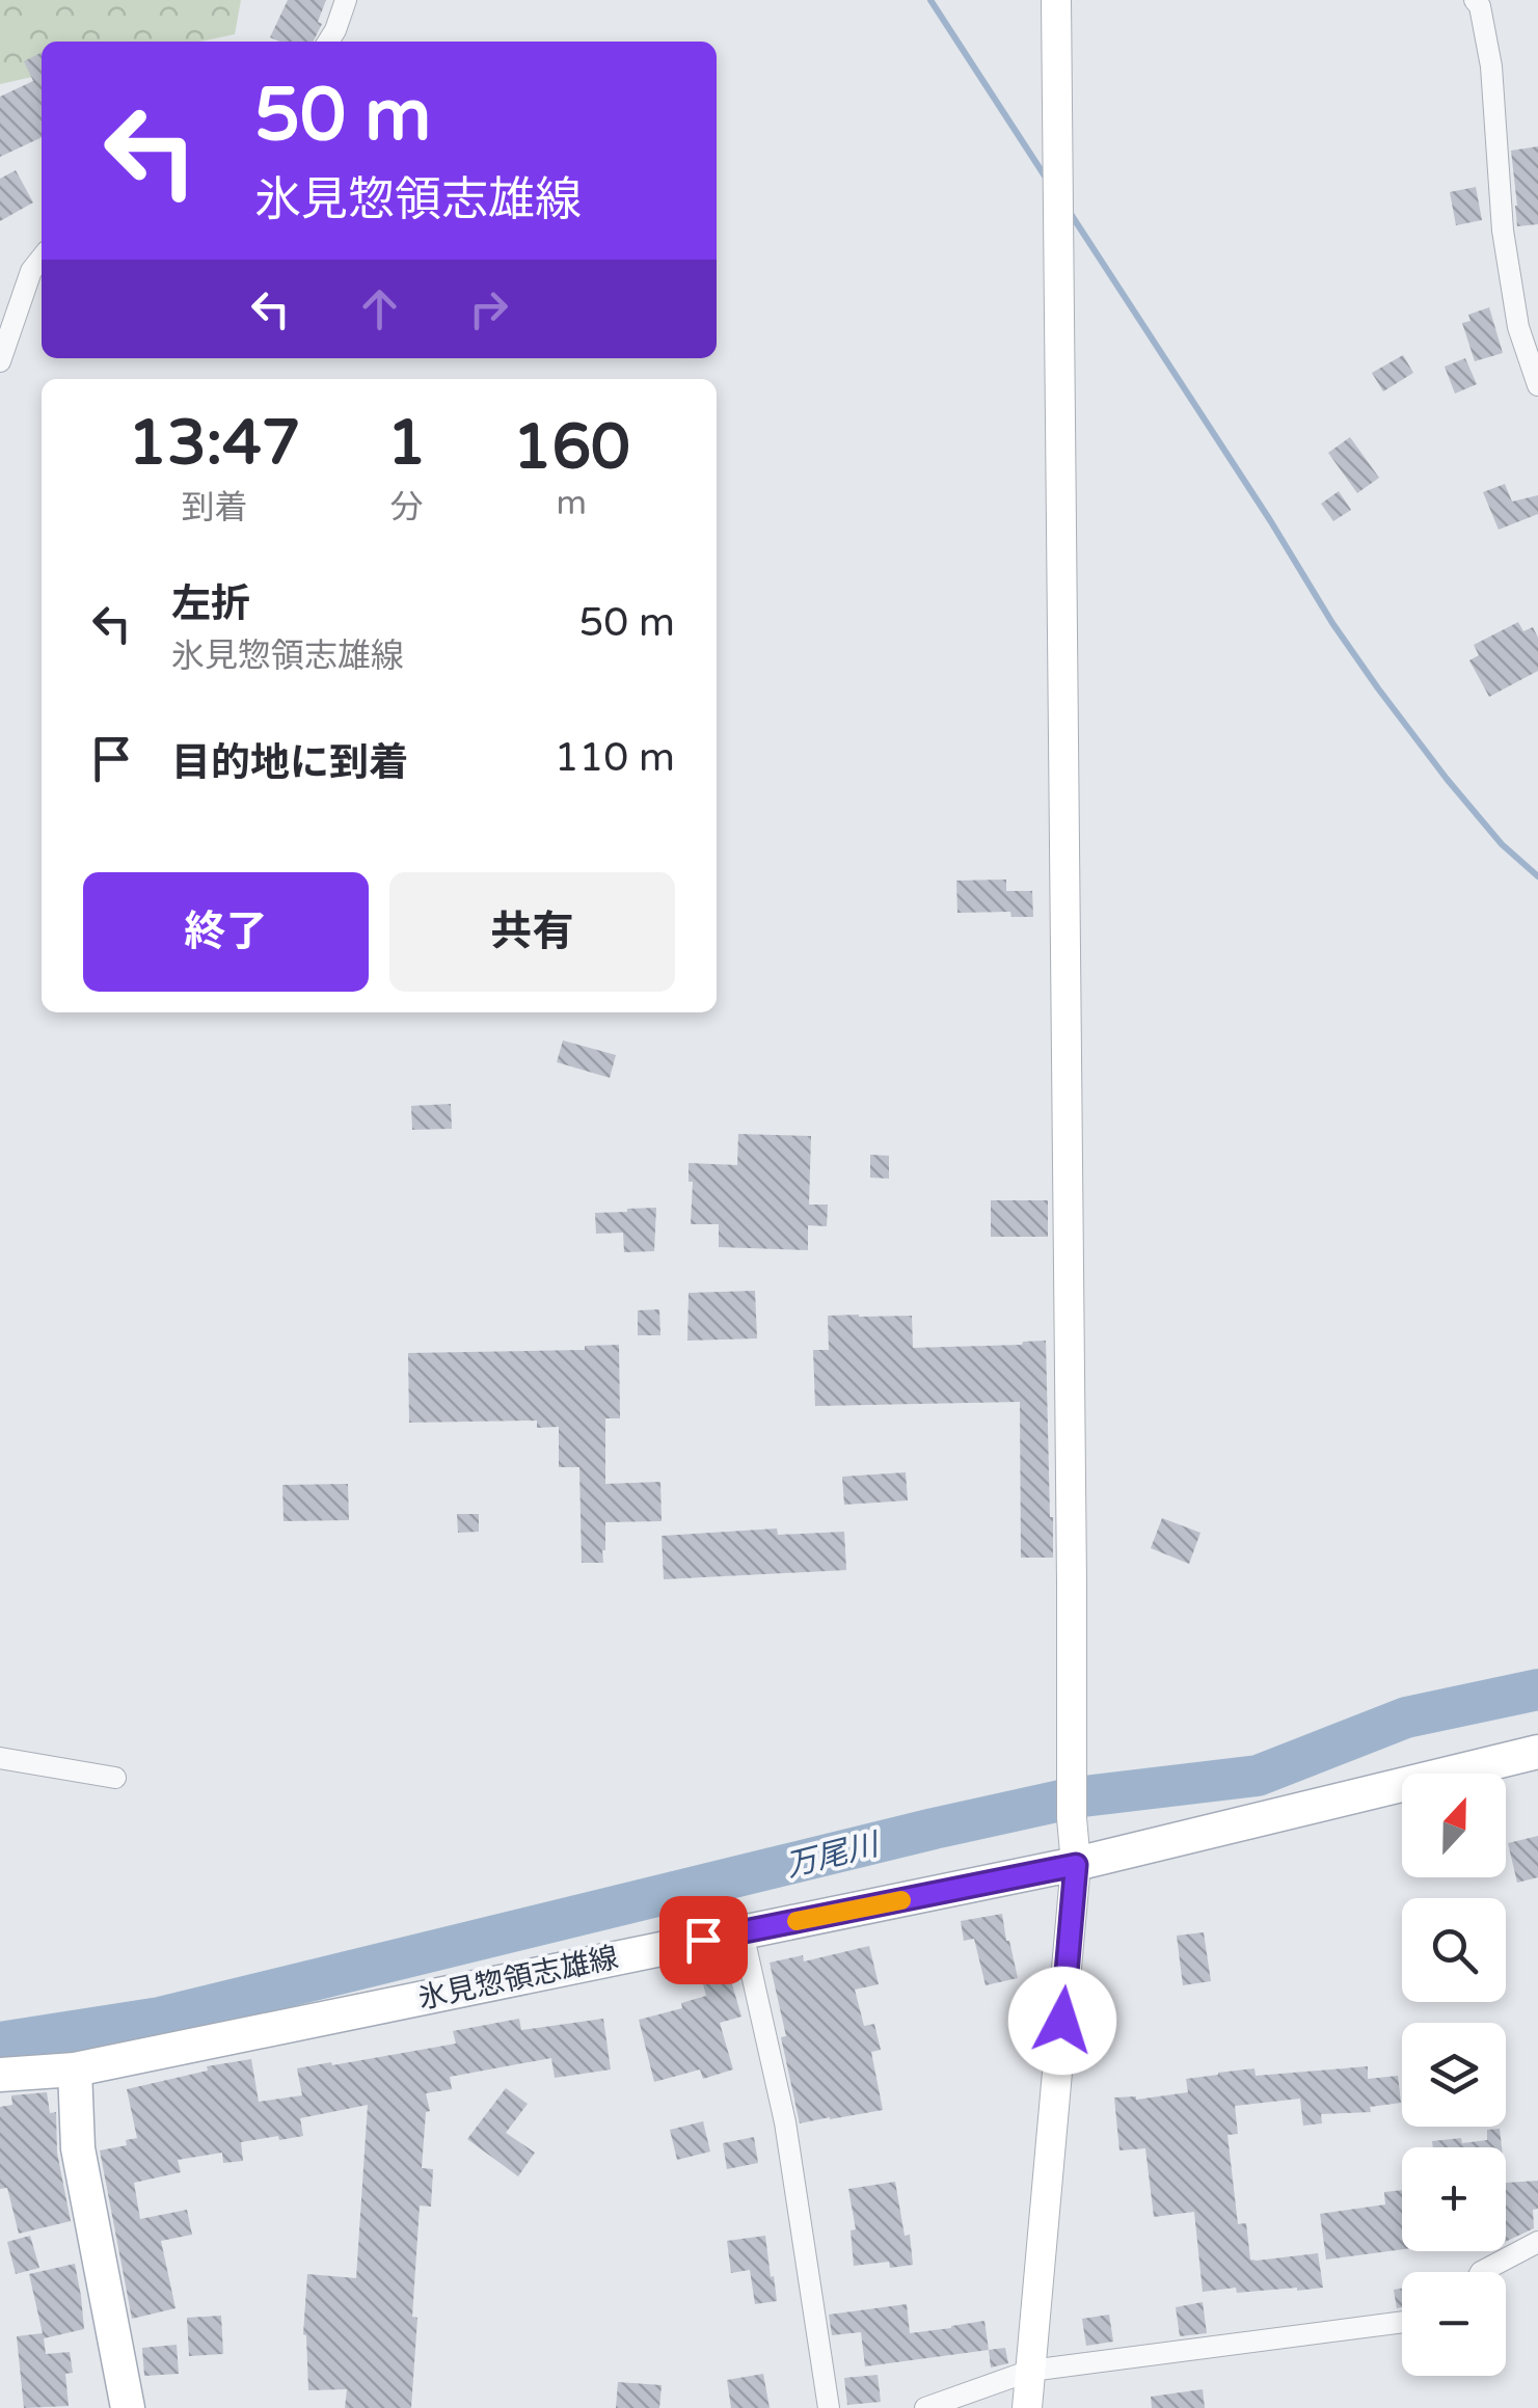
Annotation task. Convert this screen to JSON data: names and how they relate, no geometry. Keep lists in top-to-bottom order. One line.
{"streets":{"main road":["氷見惣領志雄線"]},"water":["万尾川"],"north":"top","page":{"turn":["50 m","氷見惣領志雄線"],"eta":["13:47","到着","1","分","160","m"],"list":[{"name":"左折","note":"氷見惣領志雄線","value":"50 m"},{"name":"目的地に到着","value":"110 m"}],"buttons":["終了","共有"],"map_buttons":["+","−"]}}
